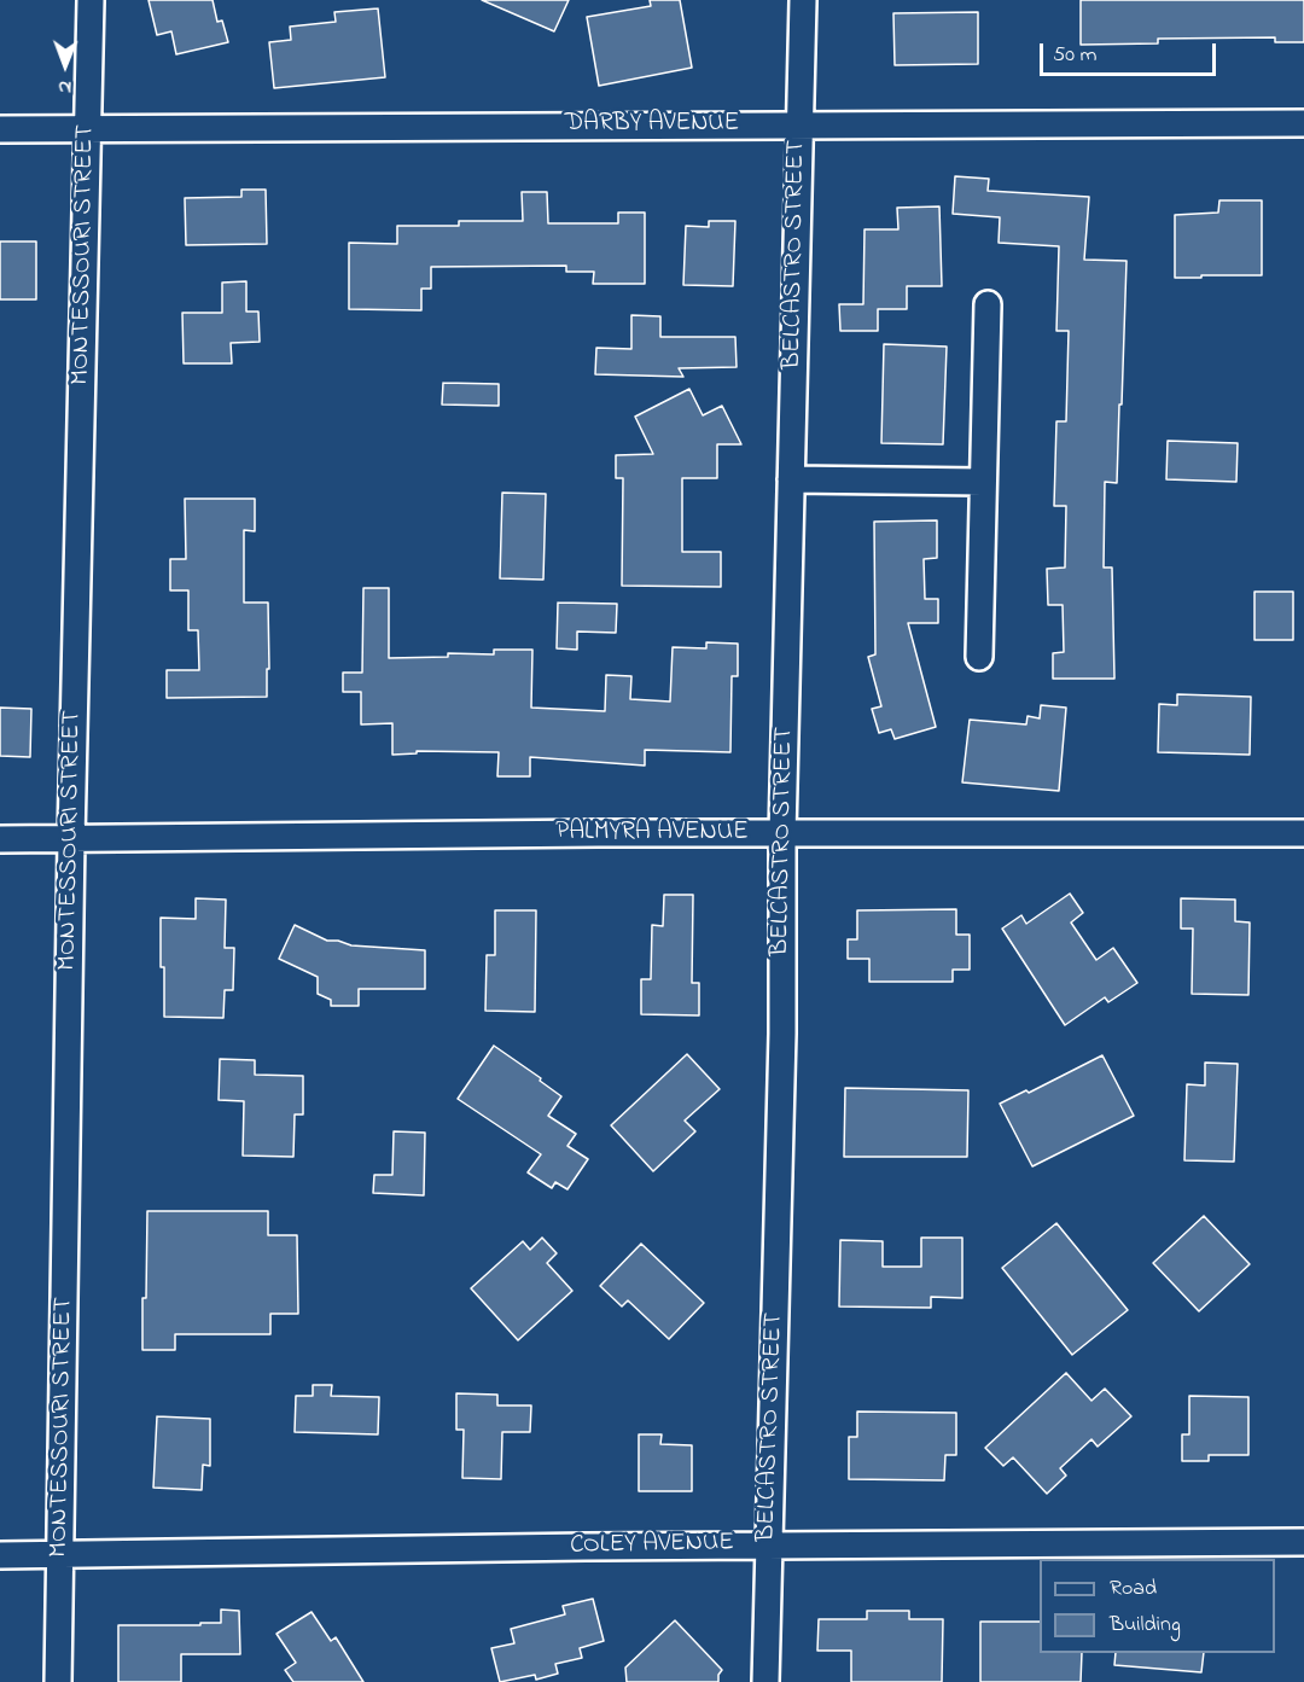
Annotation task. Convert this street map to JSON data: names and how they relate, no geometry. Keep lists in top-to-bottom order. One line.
{"streets":{"street":["DARBY AVENUE","MONTESSOURI STREET","BELCASTRO STREET","PALMYRA AVENUE","COLEY AVENUE"]},"crossings":[["DARBY AVENUE","MONTESSOURI STREET"],["DARBY AVENUE","BELCASTRO STREET"],["MONTESSOURI STREET","PALMYRA AVENUE"],["MONTESSOURI STREET","COLEY AVENUE"],["BELCASTRO STREET","PALMYRA AVENUE"],["BELCASTRO STREET","COLEY AVENUE"]],"legend":["Road","Building"],"scale_bar":"50 m","north":"bottom"}
